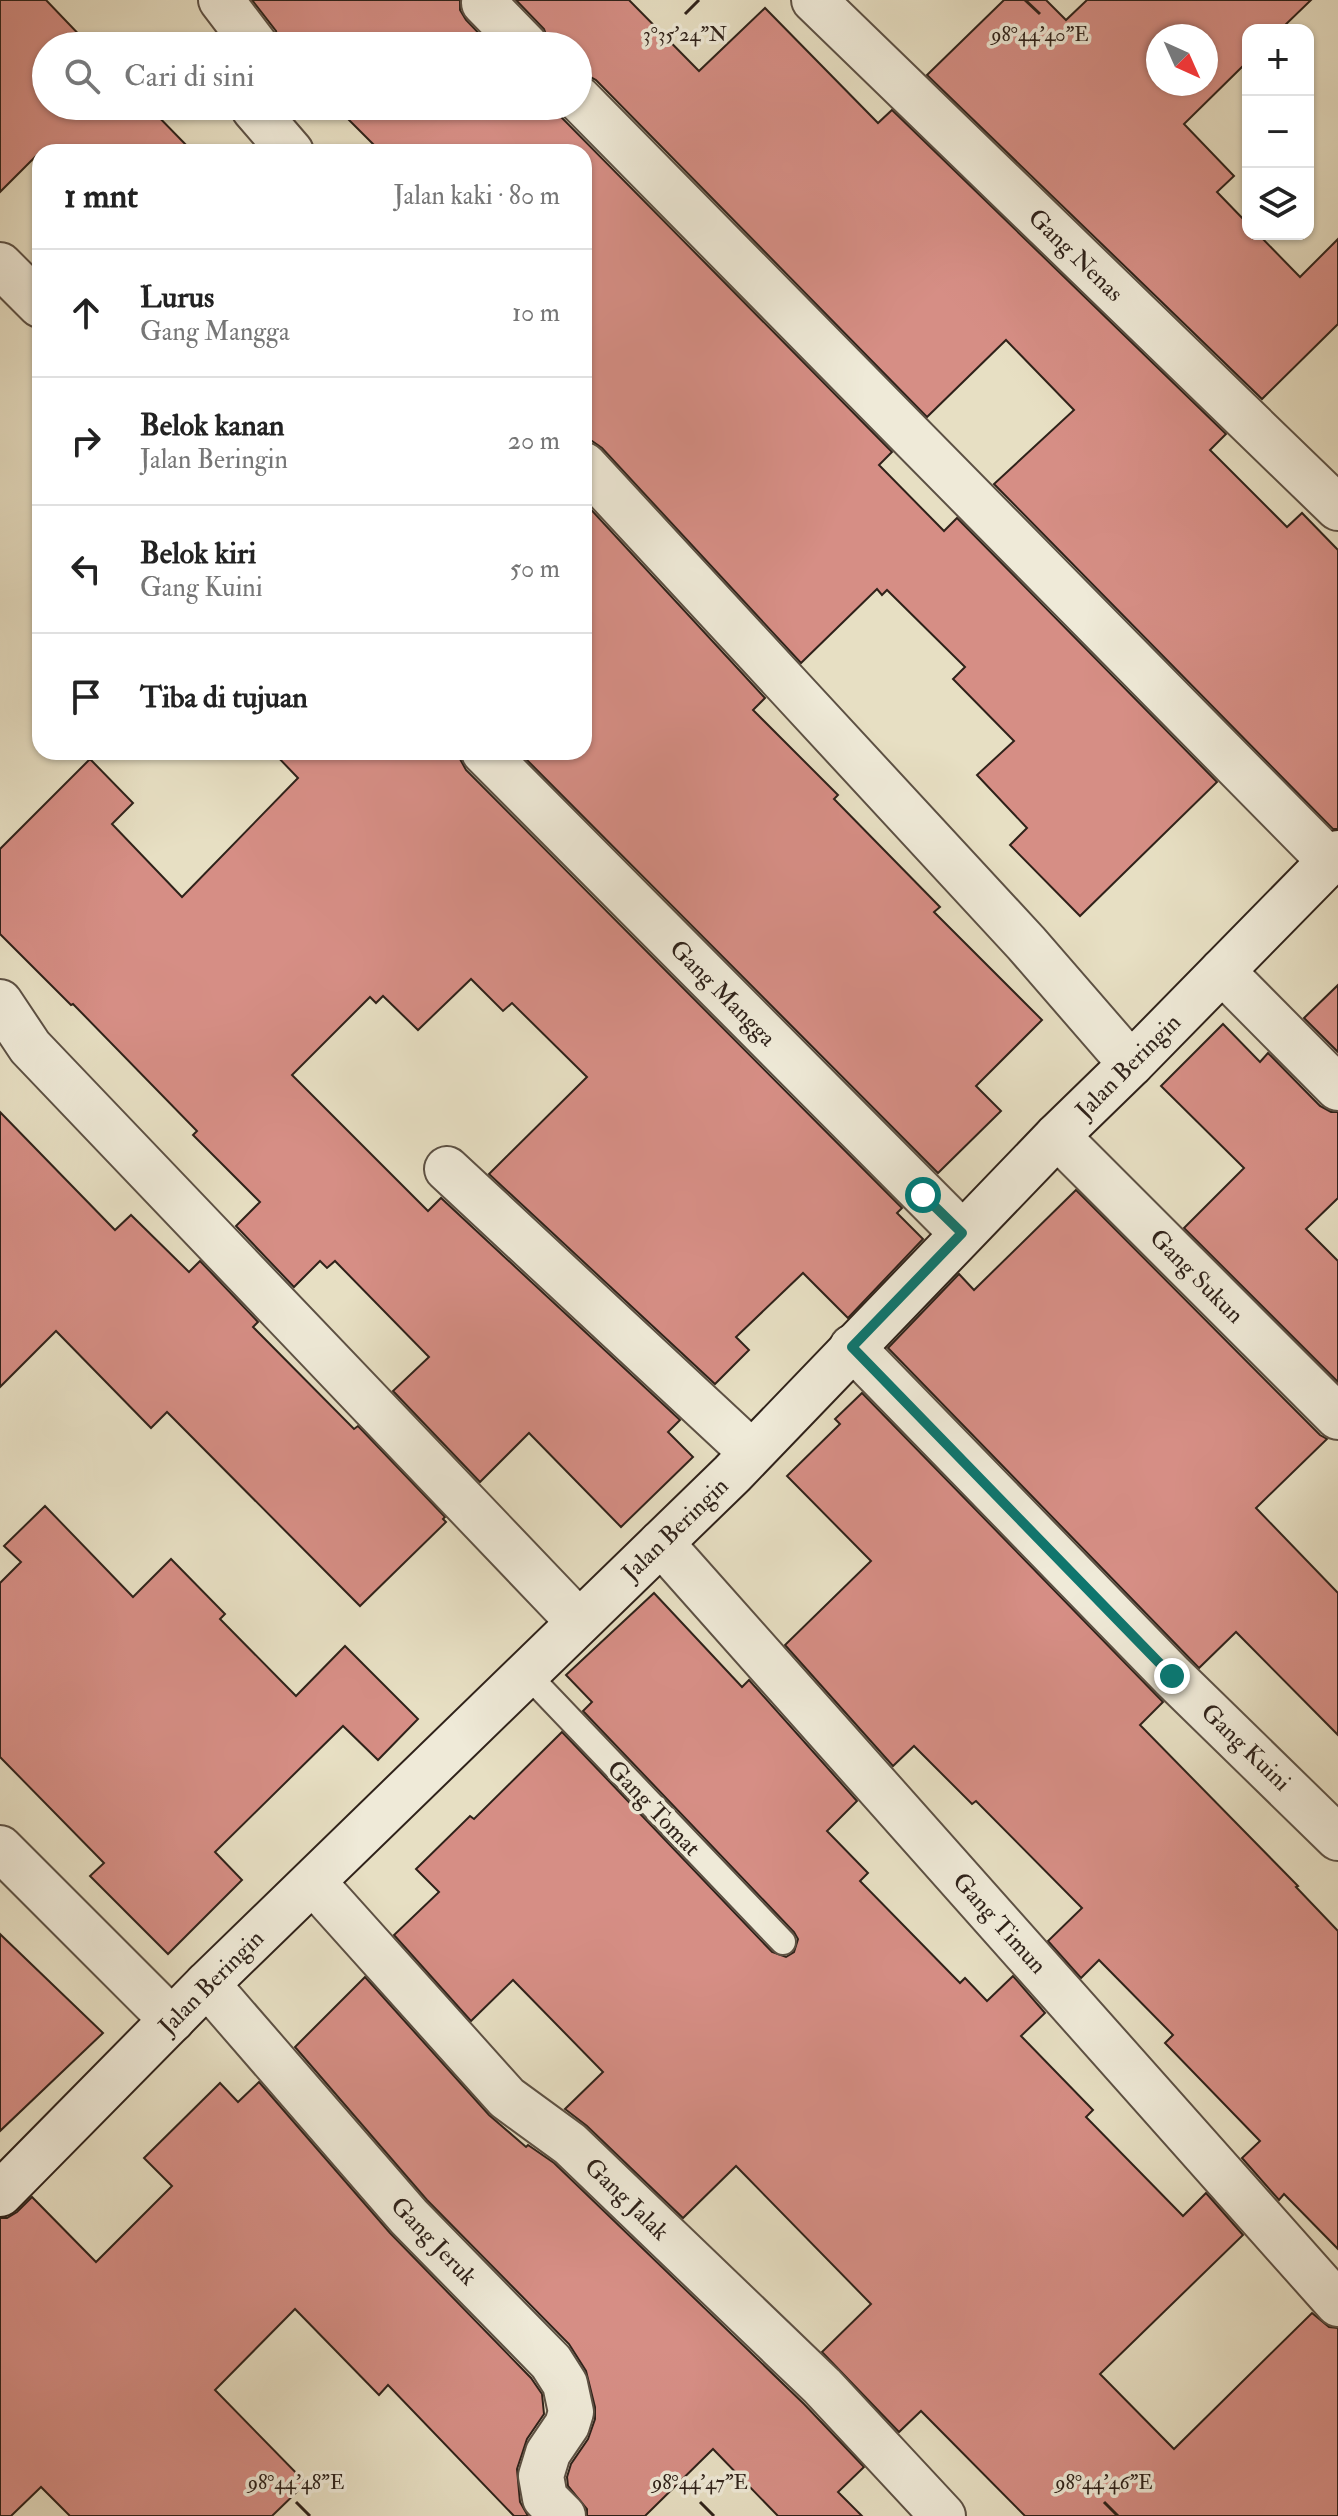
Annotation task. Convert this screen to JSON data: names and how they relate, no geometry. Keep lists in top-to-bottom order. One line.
{"streets":{"street":["Gang Nenas","Gang Mangga","Jalan Beringin","Gang Sukun","Gang Kuini","Gang Timun","Gang Jalak","Gang Jeruk"],"lane":["Gang Tomat"]},"crossings":[["Gang Mangga","Jalan Beringin"],["Jalan Beringin","Gang Sukun"],["Jalan Beringin","Gang Kuini"],["Jalan Beringin","Gang Tomat"],["Jalan Beringin","Gang Timun"],["Jalan Beringin","Gang Jalak"],["Jalan Beringin","Gang Jeruk"]],"north":"bottom right","page":{"map_buttons":["+","−"],"search":"Cari di sini","heading":["1 mnt","Jalan kaki · 80 m"],"list":[["Lurus","Gang Mangga","10 m"],["Belok kanan","Jalan Beringin","20 m"],["Belok kiri","Gang Kuini","50 m"],"Tiba di tujuan"]},"coordinates":["3°35'24\"N","98°44'40\"E","98°44'48\"E","98°44'47\"E","98°44'46\"E"]}
